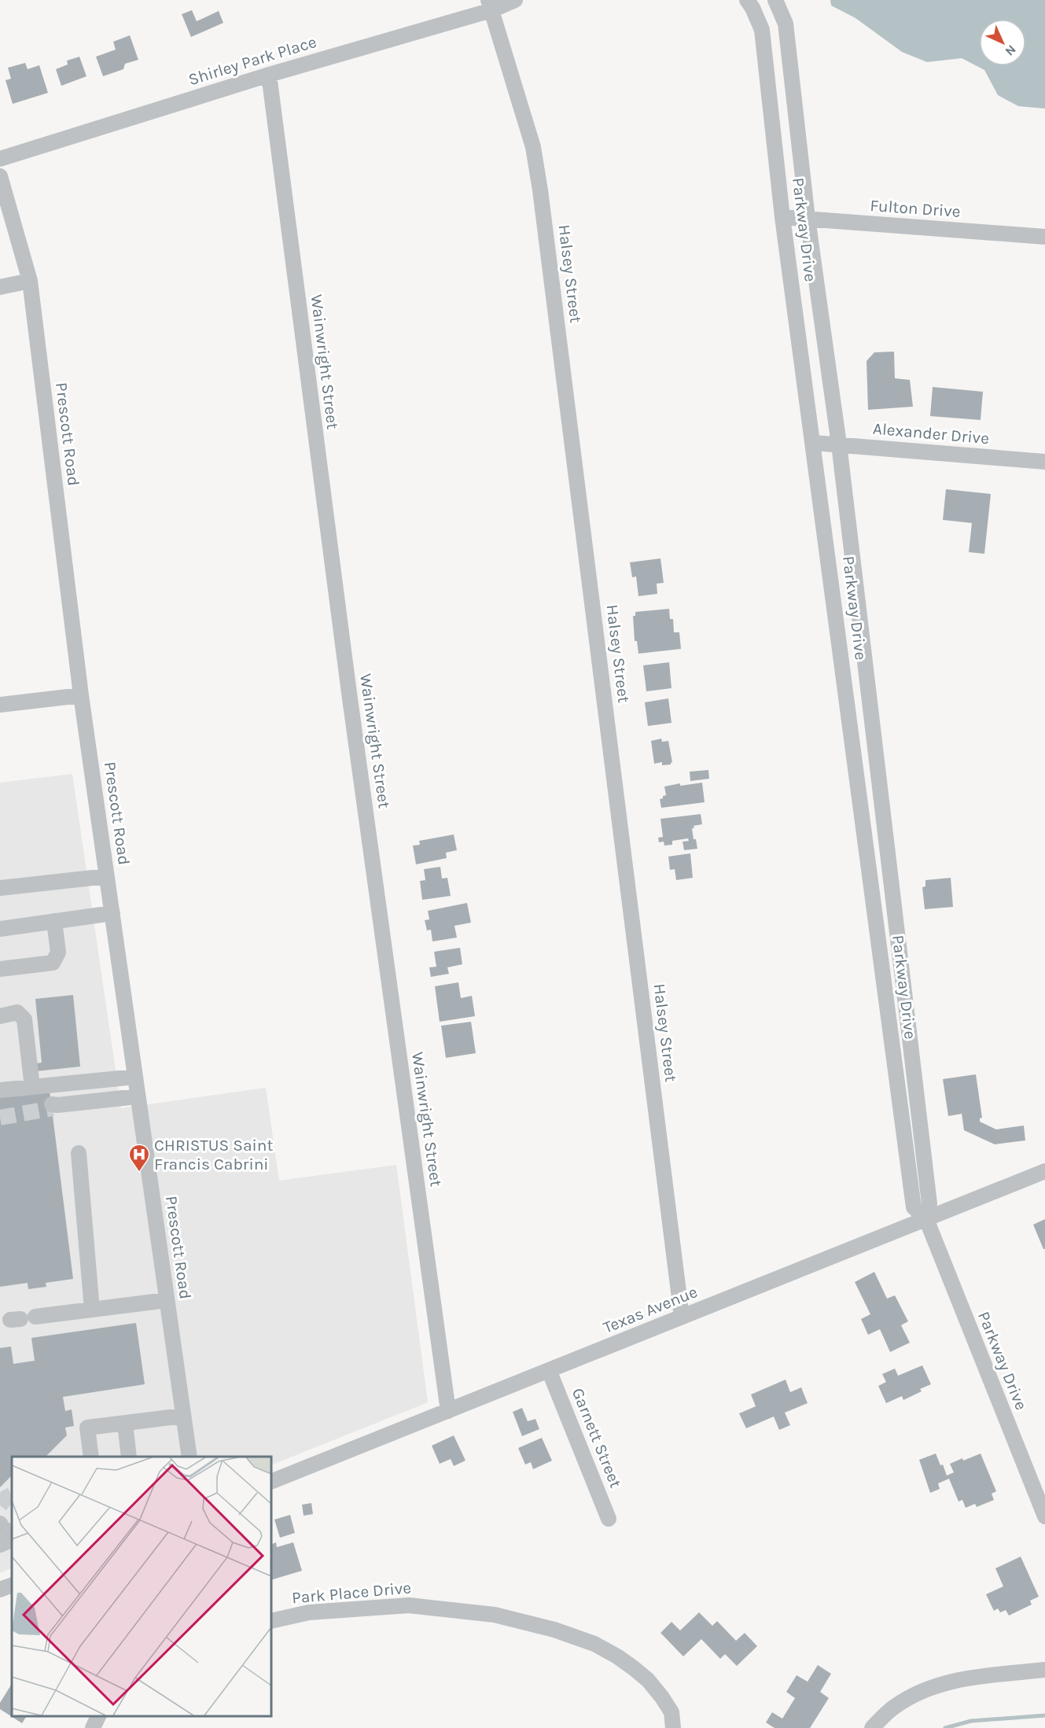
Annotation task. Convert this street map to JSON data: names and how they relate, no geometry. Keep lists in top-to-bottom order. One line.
{"streets":{"street":["Shirley Park Place","Fulton Drive","Parkway Drive","Halsey Street","Wainwright Street","Alexander Drive","Prescott Road","Texas Avenue","Garnett Street","Park Place Drive"]},"crossings":[["Shirley Park Place","Halsey Street"],["Shirley Park Place","Wainwright Street"],["Fulton Drive","Parkway Drive"],["Parkway Drive","Alexander Drive"],["Parkway Drive","Texas Avenue"],["Halsey Street","Texas Avenue"],["Wainwright Street","Texas Avenue"],["Texas Avenue","Garnett Street"]],"places":{"hospital":["CHRISTUS Saint Francis Cabrini"]},"north":"bottom right"}
